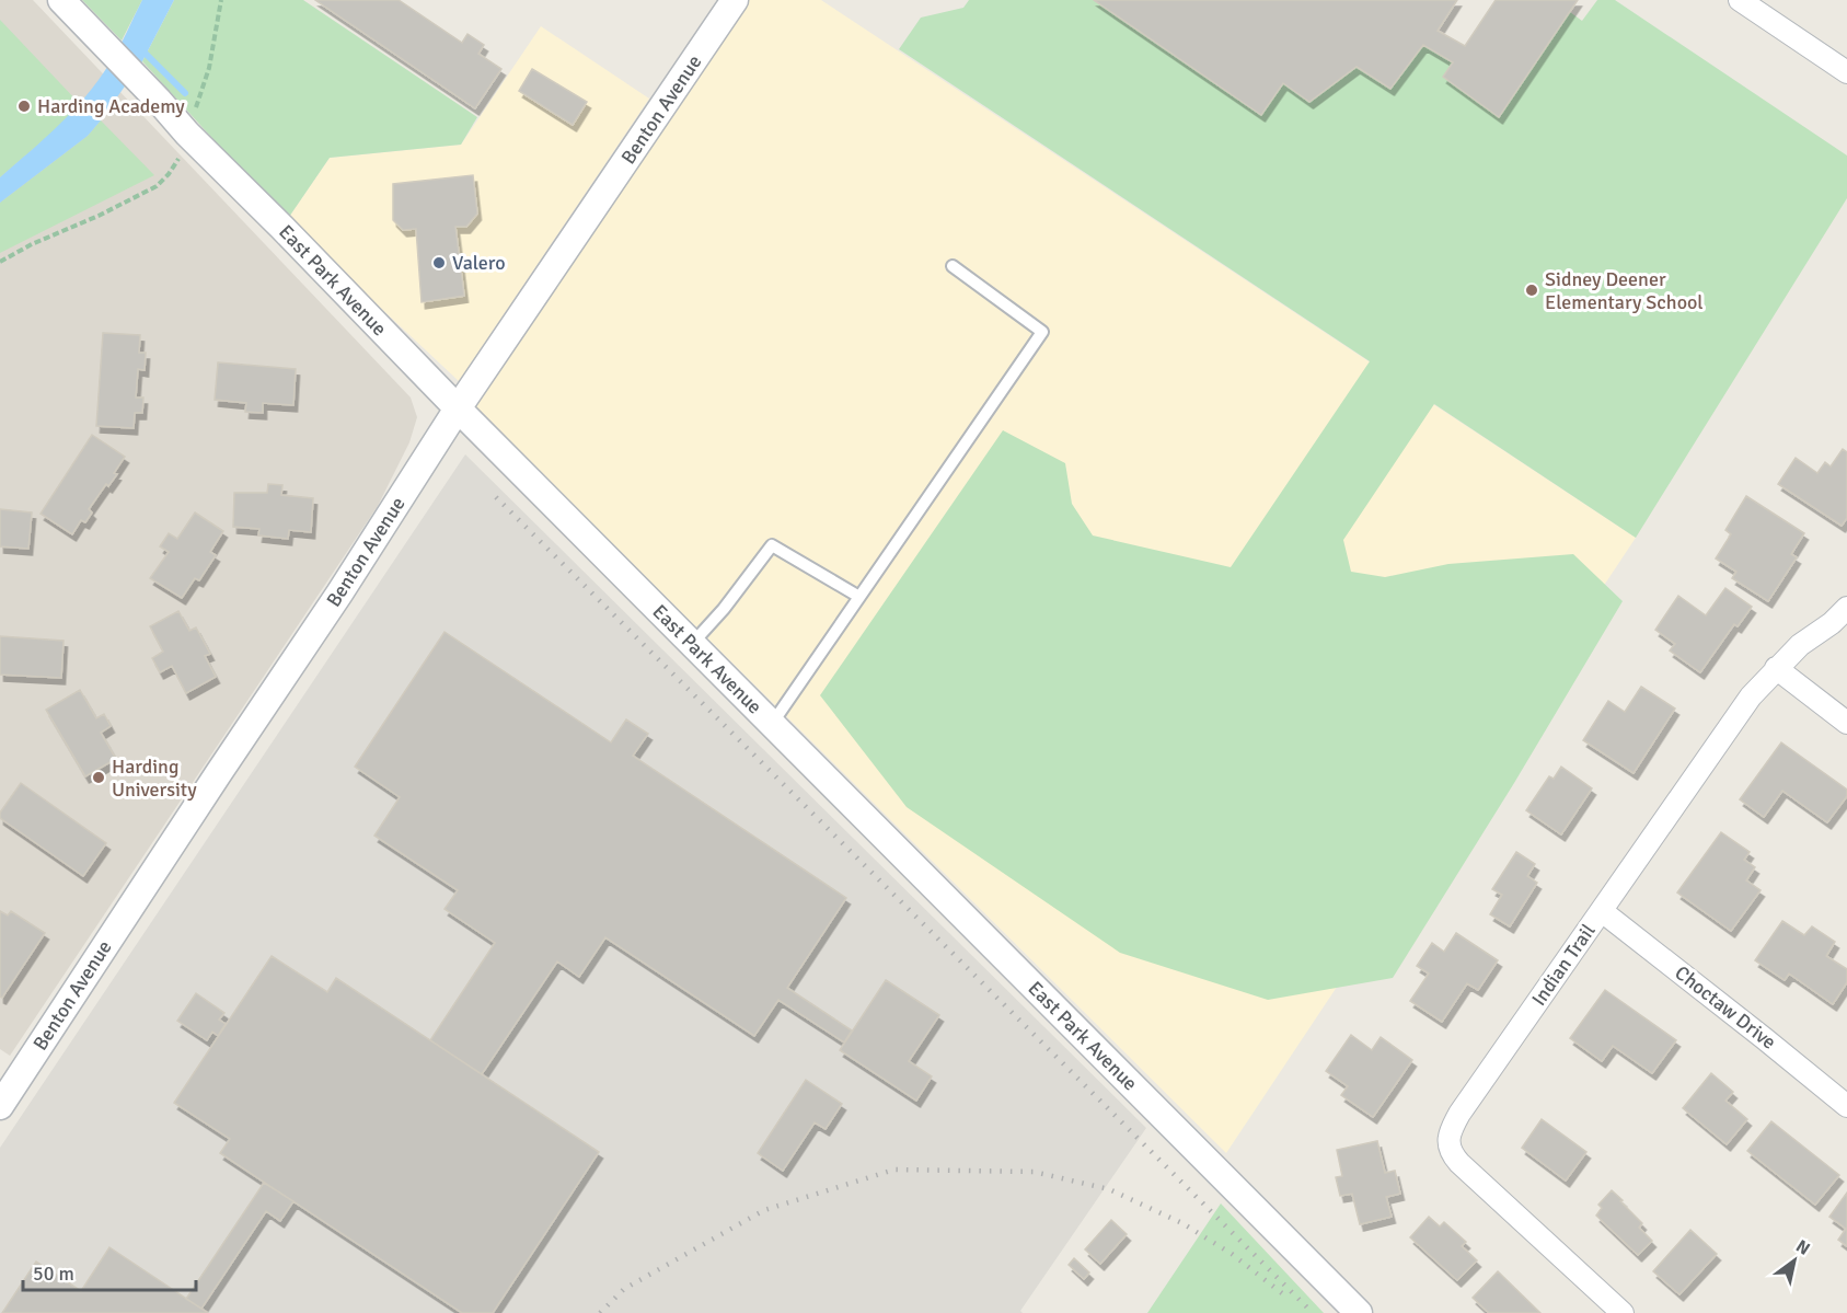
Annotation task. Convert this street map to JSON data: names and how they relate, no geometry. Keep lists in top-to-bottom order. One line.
{"streets":{"street":["Benton Avenue","East Park Avenue","Indian Trail","Choctaw Drive"]},"crossings":[["Benton Avenue","East Park Avenue"],["Indian Trail","Choctaw Drive"]],"places":["Harding Academy","Valero","Sidney Deener Elementary School","Harding University"],"scale_bar":"50 m","north":"top right"}
